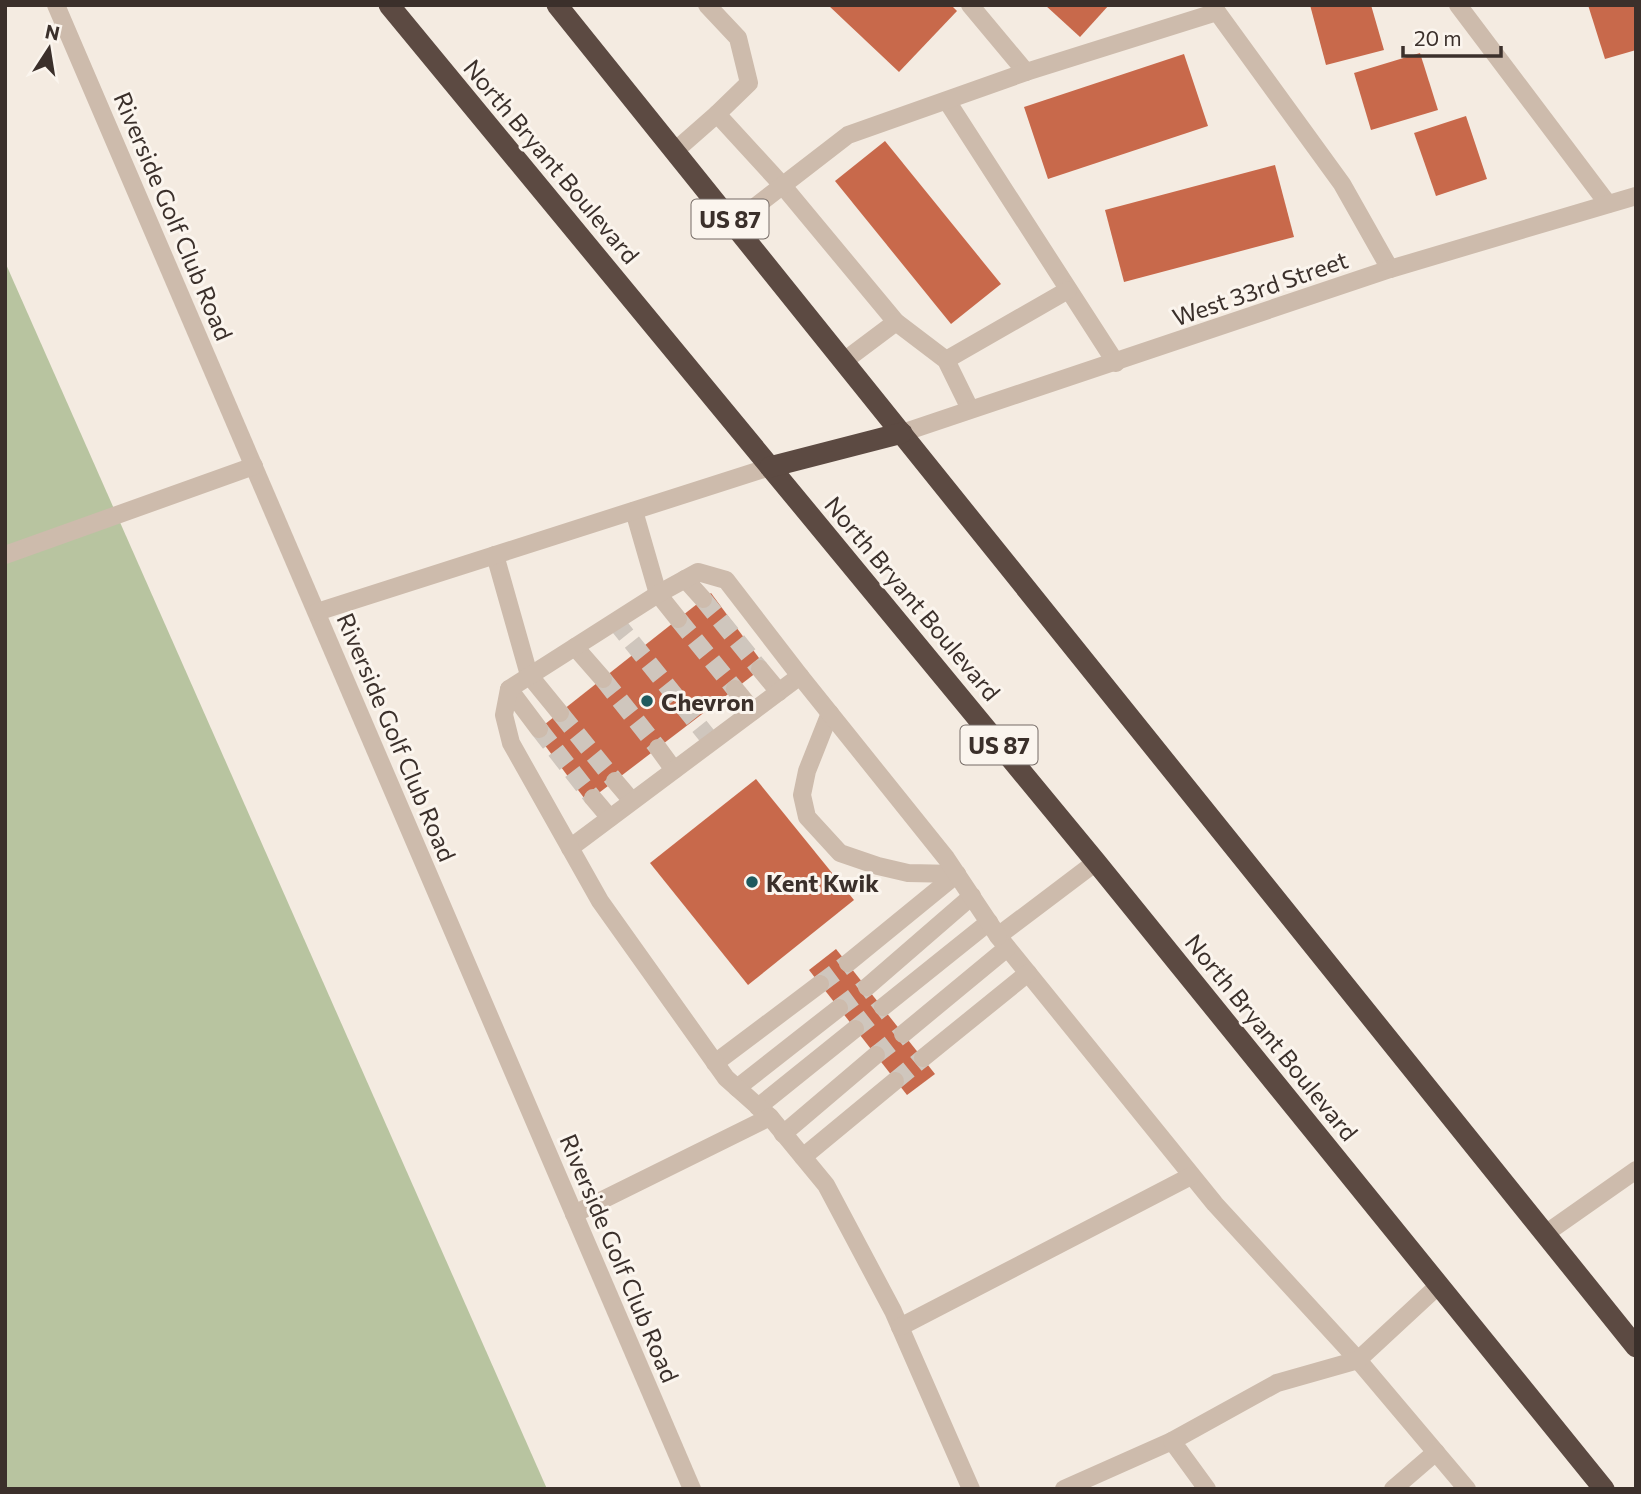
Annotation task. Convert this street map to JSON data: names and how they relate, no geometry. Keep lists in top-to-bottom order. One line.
{"streets":{"highway":["North Bryant Boulevard","US 87"],"street":["Riverside Golf Club Road","West 33rd Street"]},"crossings":[["US 87","West 33rd Street"]],"places":["Chevron","Kent Kwik"],"scale_bar":"20 m","north":"top"}
